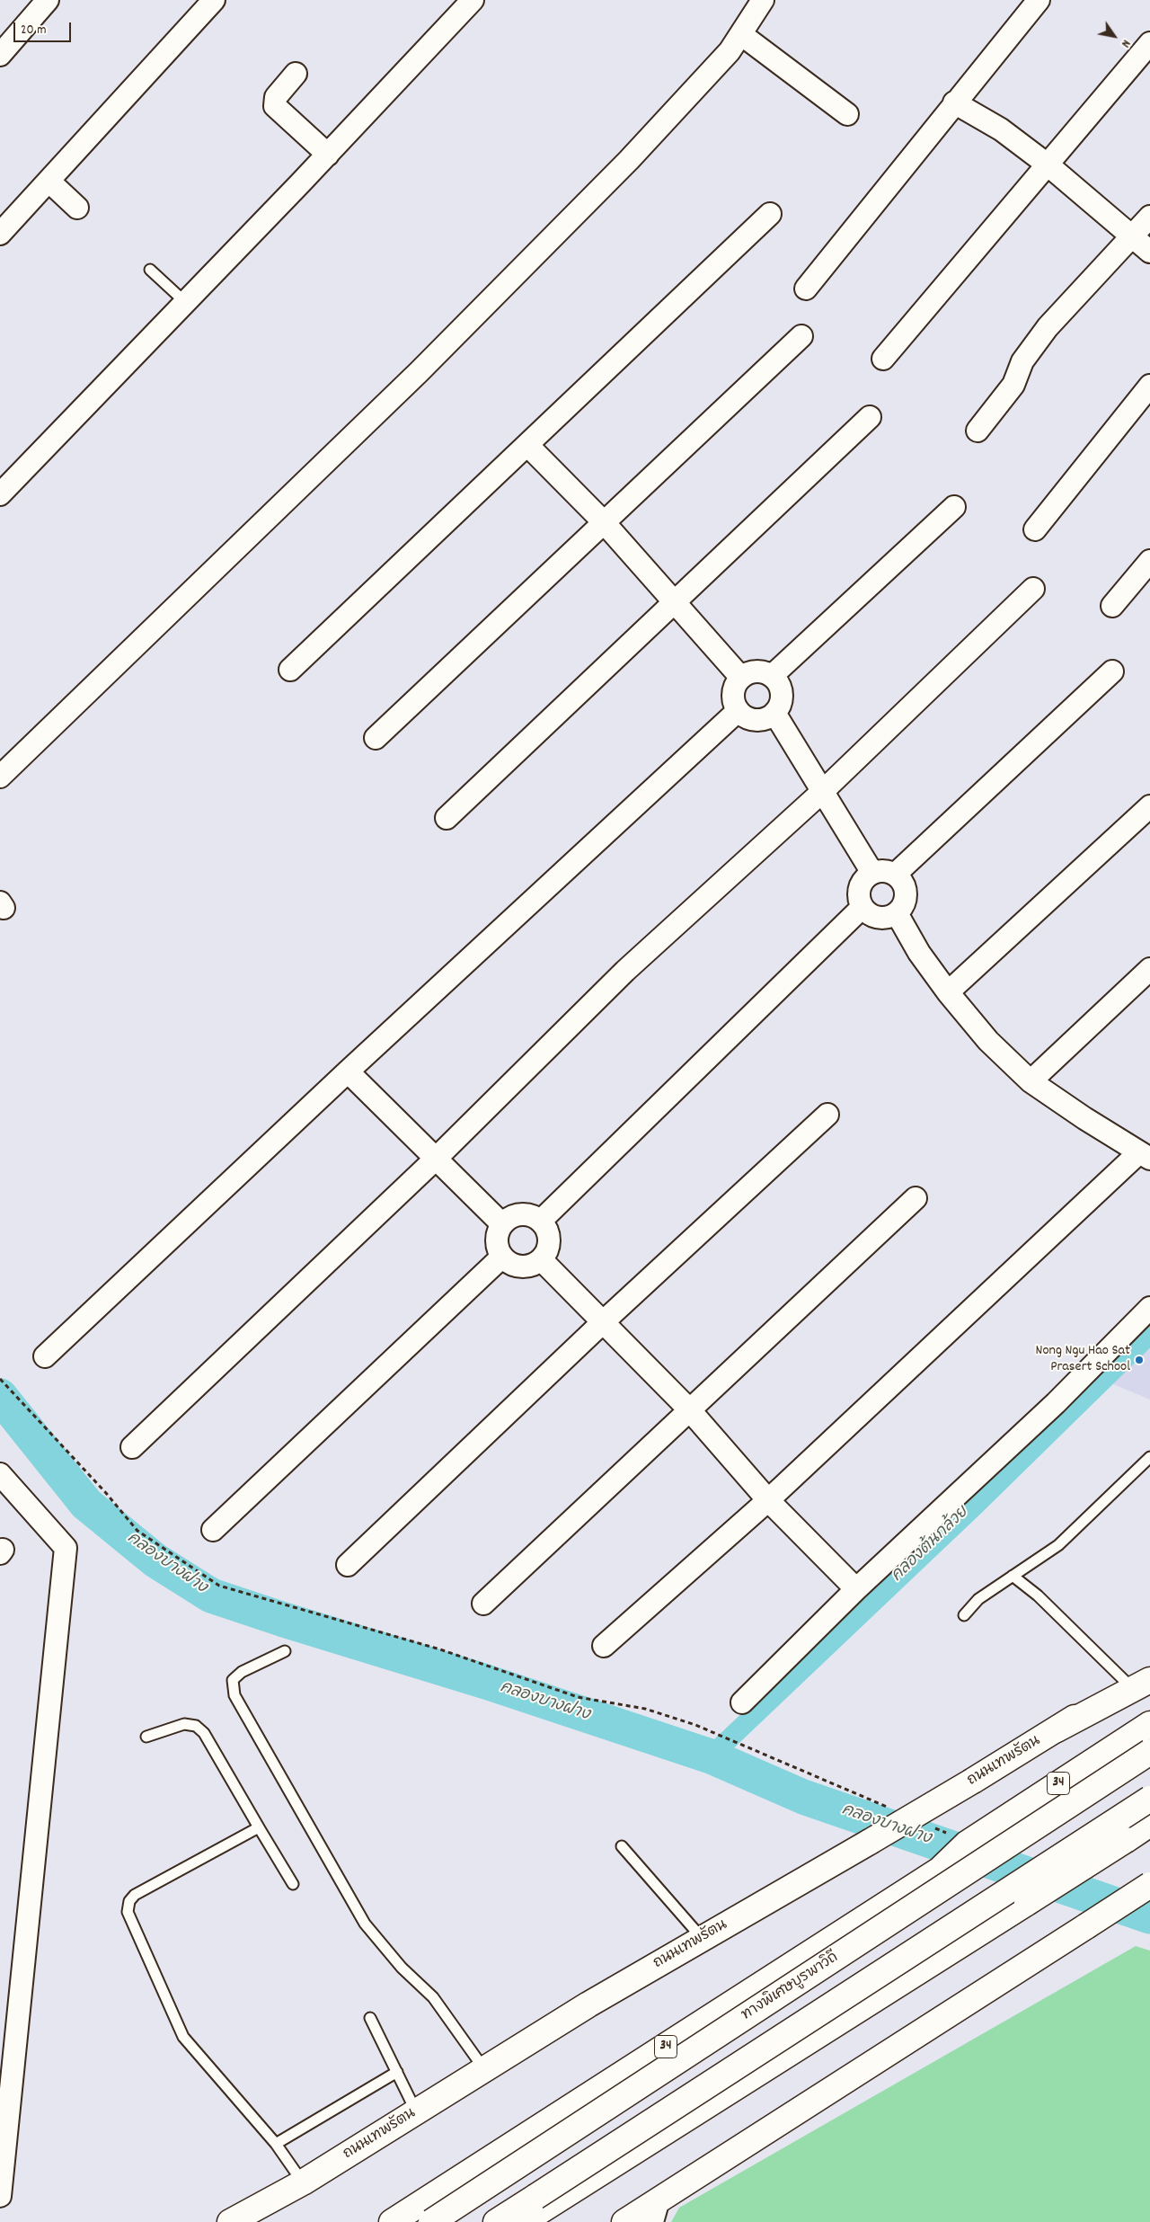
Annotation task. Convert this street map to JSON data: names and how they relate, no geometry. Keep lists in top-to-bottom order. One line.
{"streets":{"main road":["ถนนเทพรัตน","34","ทางพิเศษบูรพาวิถี"]},"water":["คลองต้นกล้วย","คลองบางฝาง"],"places":["Nong Ngu Hao Sat Prasert School"],"scale_bar":"20 m","north":"bottom right"}
